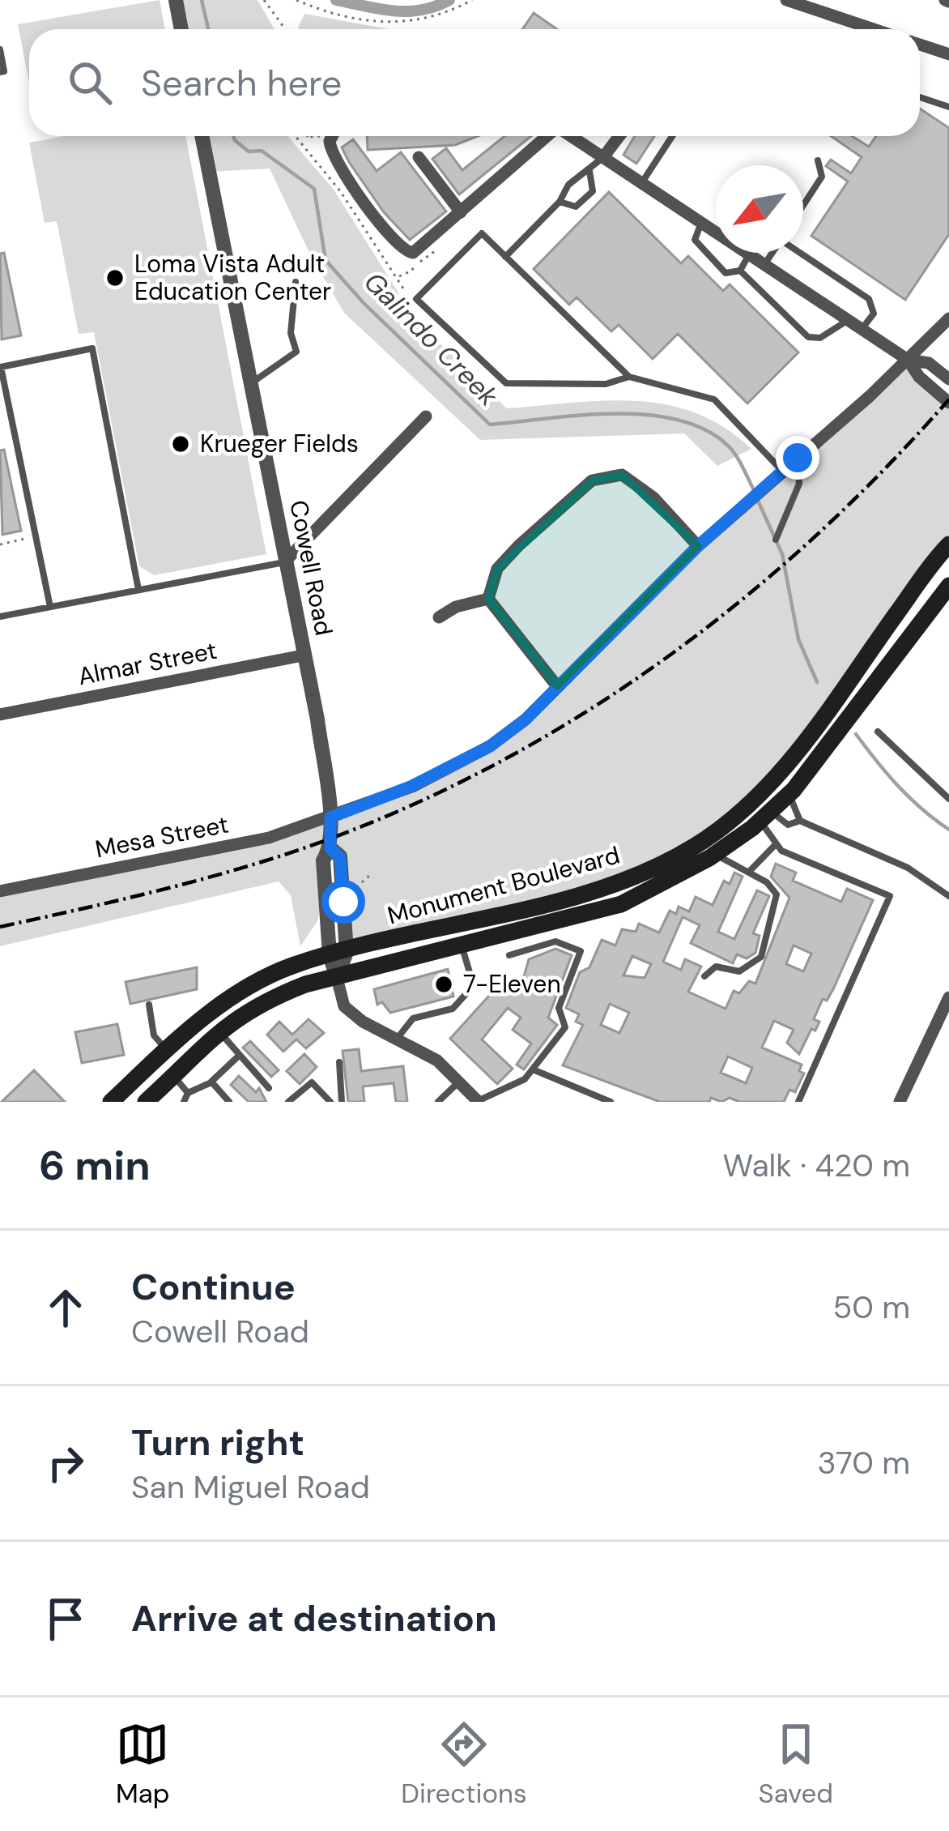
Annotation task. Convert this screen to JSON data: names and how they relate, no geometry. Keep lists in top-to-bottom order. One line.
{"streets":{"main road":["Monument Boulevard"],"street":["Cowell Road","Almar Street","Mesa Street"]},"crossings":[["Cowell Road","Almar Street"],["Cowell Road","Mesa Street"],["Cowell Road","Monument Boulevard"]],"water":["Galindo Creek"],"places":["Loma Vista Adult Education Center","Krueger Fields","7-Eleven"],"north":"bottom left","page":{"search":"Search here","heading":["6 min","Walk · 420 m"],"list":[["Continue","Cowell Road","50 m"],["Turn right","San Miguel Road","370 m"],"Arrive at destination"],"nav":["Map","Directions","Saved"]}}
